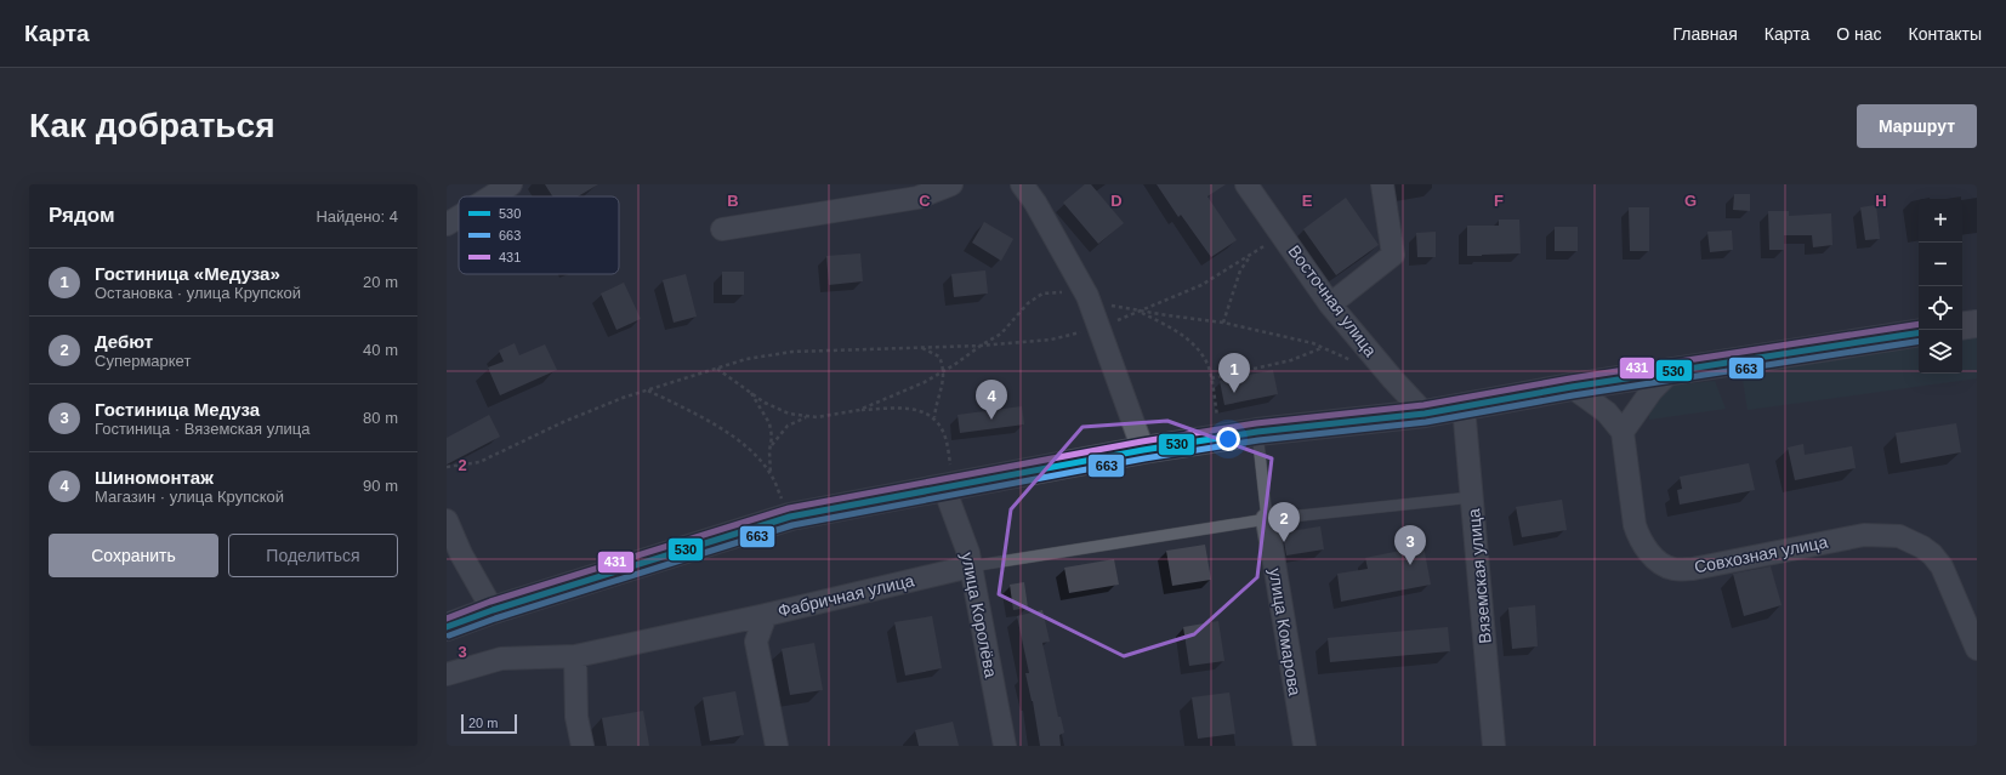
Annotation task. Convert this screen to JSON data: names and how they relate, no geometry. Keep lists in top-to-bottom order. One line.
{"streets":{"street":["Восточная улица","Совхозная улица","Вяземская улица","Фабричная улица","улица Королёва","улица Комарова"]},"crossings":[["Фабричная улица","улица Королёва"]],"lines":["transit line 431","transit line 530","transit line 663"],"legend":["530","663","431"],"scale_bar":"20 m","page":{"header":"Карта","nav":["Главная","Карта","О нас","Контакты"],"buttons":["Маршрут",["Сохранить","Поделиться"]],"title":"Как добраться","heading":["Рядом","Найдено: 4"],"map_buttons":["+","−"],"list":[{"mark":"1","name":"Гостиница «Медуза»","note":"Остановка · улица Крупской","value":"20 m"},{"mark":"2","name":"Дебют","note":"Супермаркет","value":"40 m"},{"mark":"3","name":"Гостиница Медуза","note":"Гостиница · Вяземская улица","value":"80 m"},{"mark":"4","name":"Шиномонтаж","note":"Магазин · улица Крупской","value":"90 m"}],"pins":["1","4","2","3"],"scale":"20 m"},"grid":{"columns":["B","C","D","E","F","G","H"],"rows":["2","3"]}}
